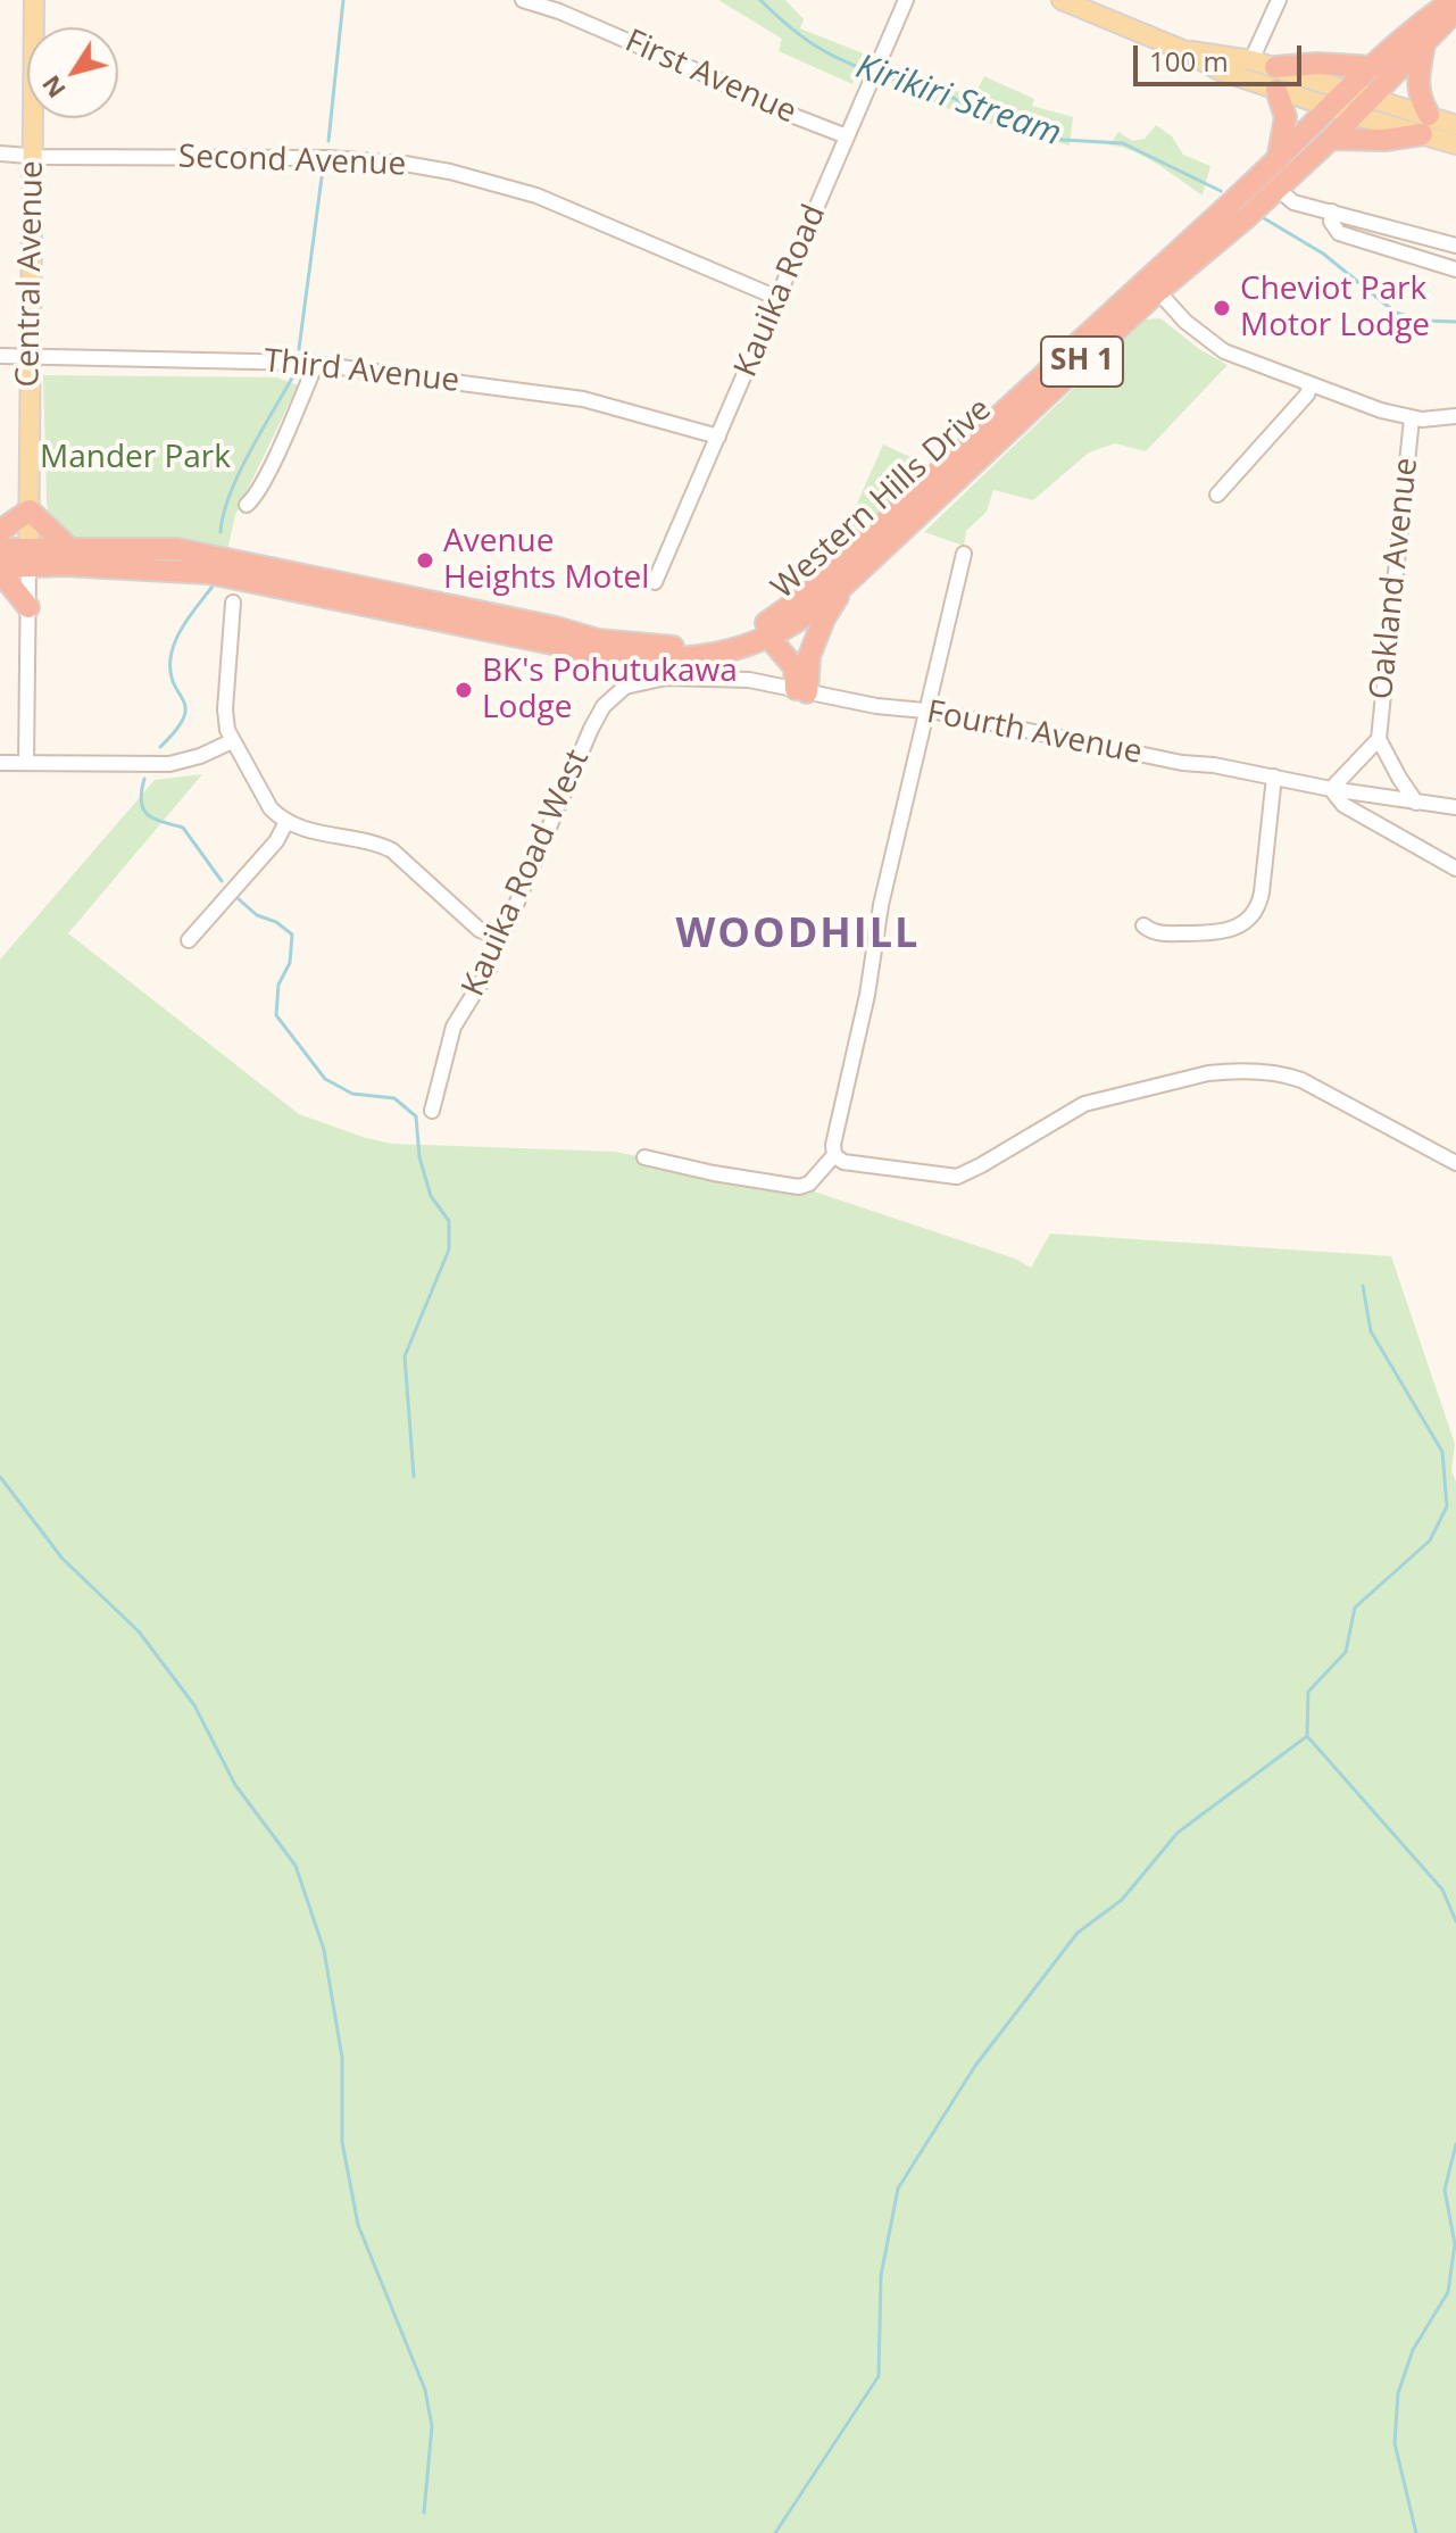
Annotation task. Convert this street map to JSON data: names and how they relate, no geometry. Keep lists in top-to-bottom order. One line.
{"streets":{"highway":["SH 1","Western Hills Drive"],"main road":["Central Avenue"],"street":["First Avenue","Second Avenue","Kauika Road","Third Avenue","Oakland Avenue","Fourth Avenue","Kauika Road West"]},"crossings":[["First Avenue","Kauika Road"],["Second Avenue","Central Avenue"],["Second Avenue","Kauika Road"],["Central Avenue","Third Avenue"],["Central Avenue","Western Hills Drive"],["Kauika Road","Third Avenue"],["SH 1","Western Hills Drive"],["Oakland Avenue","Fourth Avenue"],["Fourth Avenue","Kauika Road West"]],"districts":["WOODHILL"],"water":["Kirikiri Stream"],"parks":["Mander Park"],"places":["Cheviot Park Motor Lodge","Avenue Heights Motel","BK's Pohutukawa Lodge"],"scale_bar":"100 m","north":"bottom left"}
